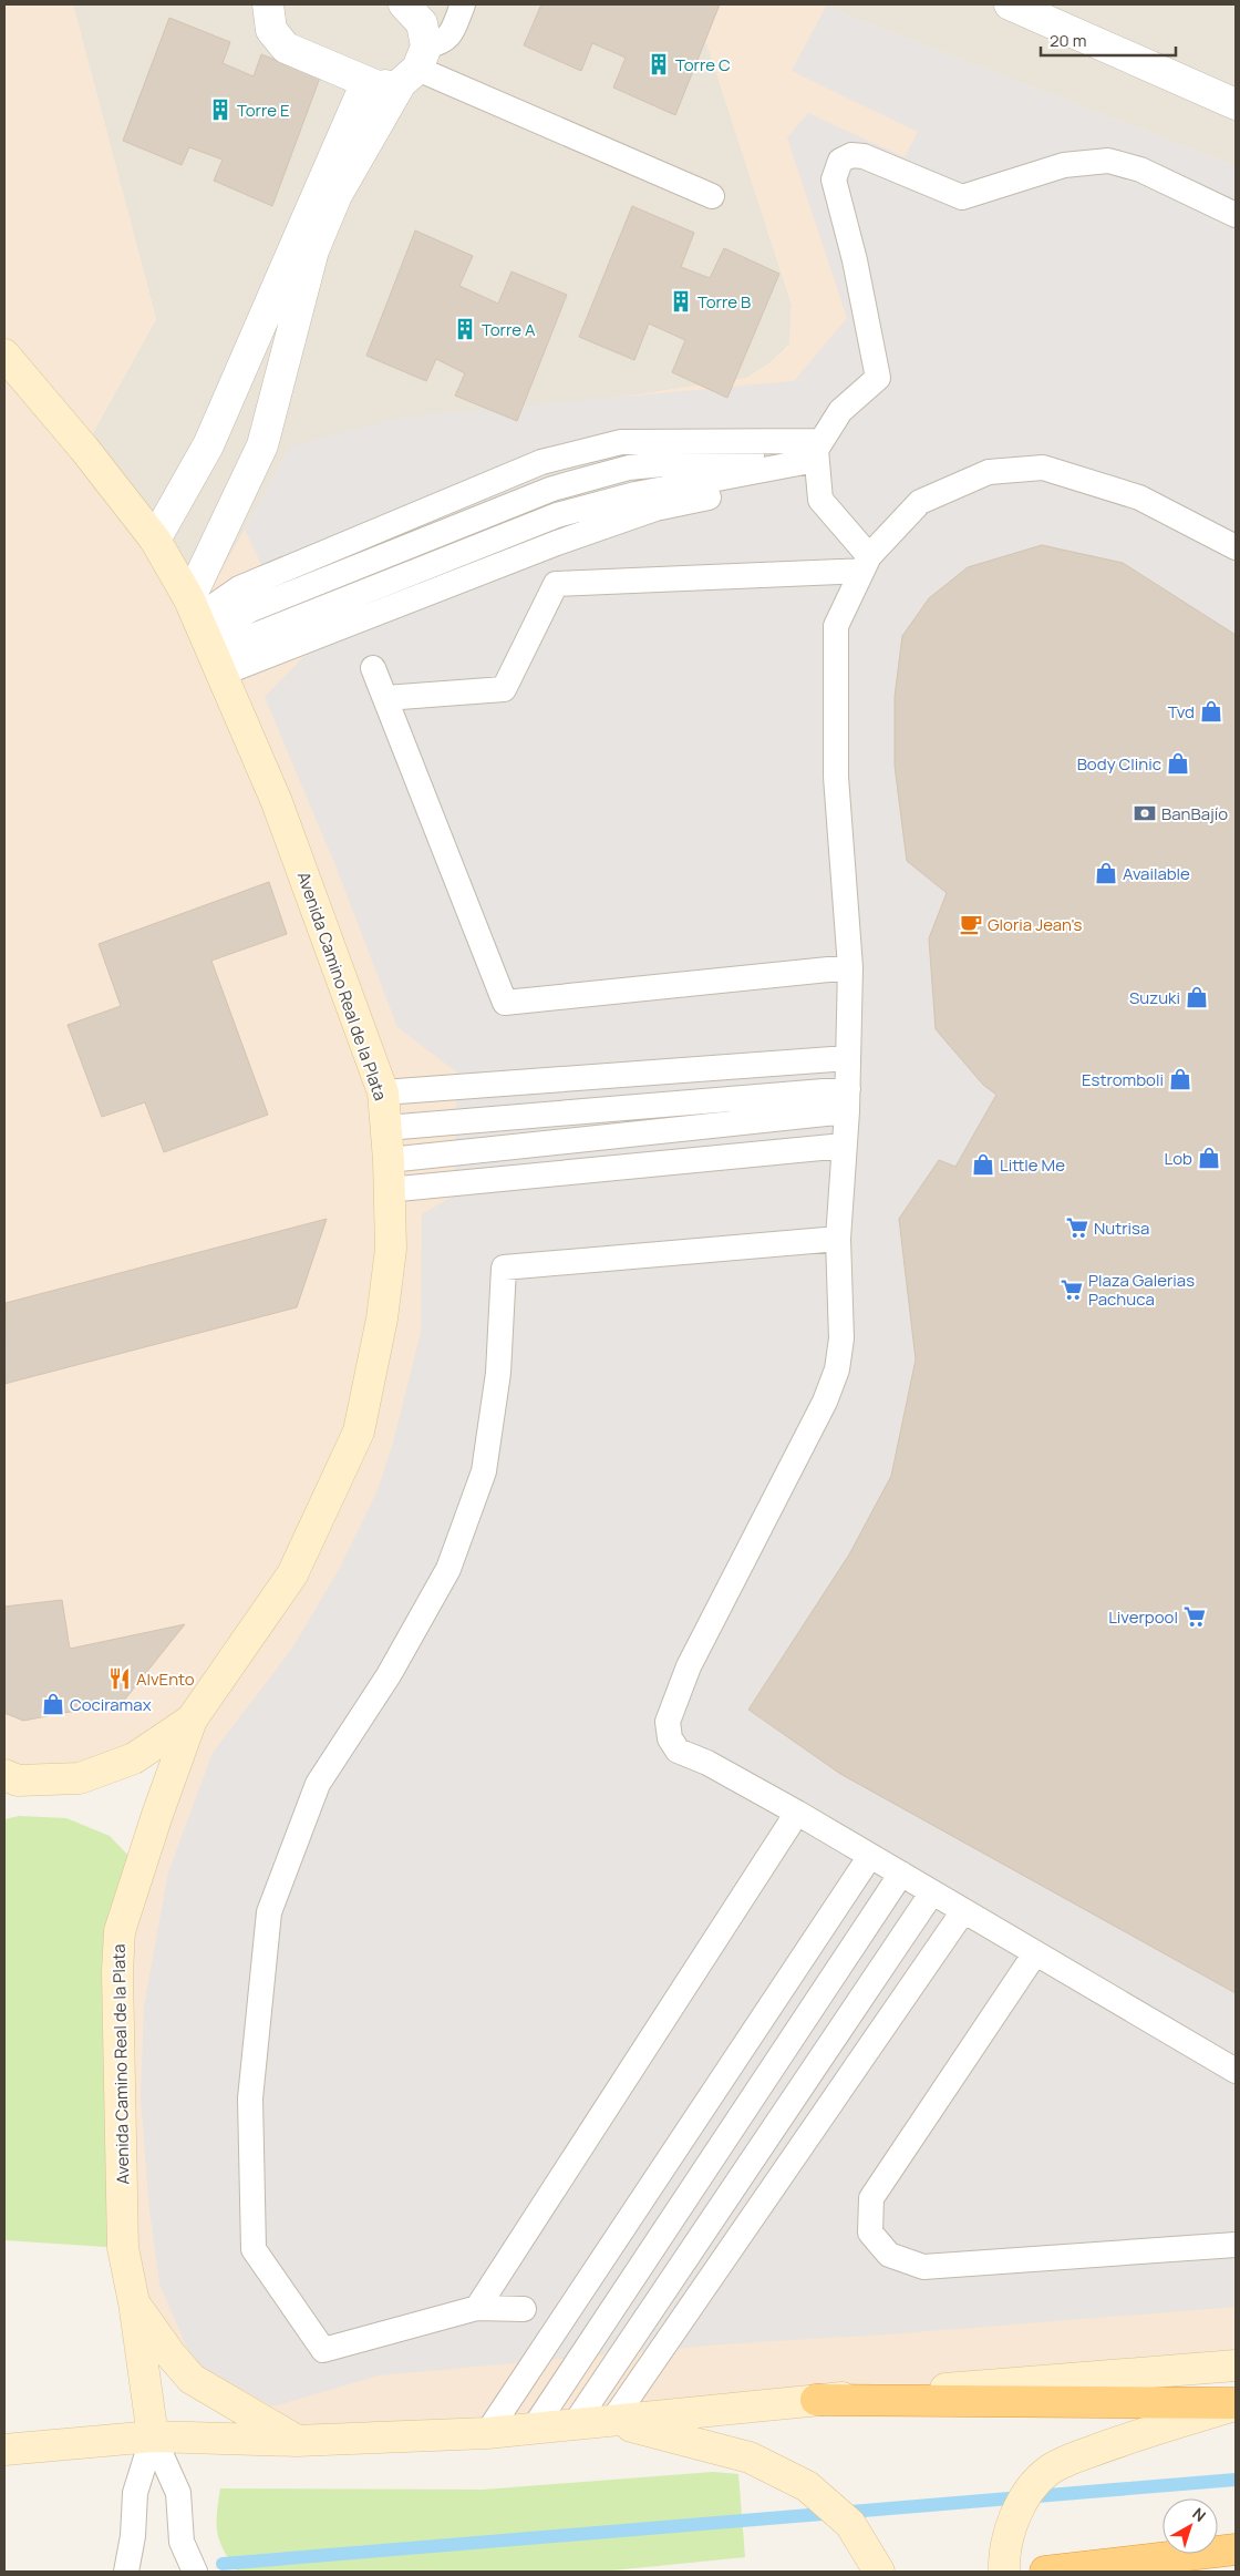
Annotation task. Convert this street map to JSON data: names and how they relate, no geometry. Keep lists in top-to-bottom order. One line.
{"streets":{"main road":["Avenida Camino Real de la Plata"]},"places":{"building":["Torre C","Torre E","Torre B","Torre A"],"shop":["Tvd","Body Clinic","Available","Suzuki","Estromboli","Lob","Little Me","Cociramax"],"bank":["BanBajío"],"cafe":["Gloria Jean's"],"supermarket":["Nutrisa","Plaza Galerias Pachuca","Liverpool"],"restaurant":["AlvEnto"]},"scale_bar":"20 m","north":"top right"}
